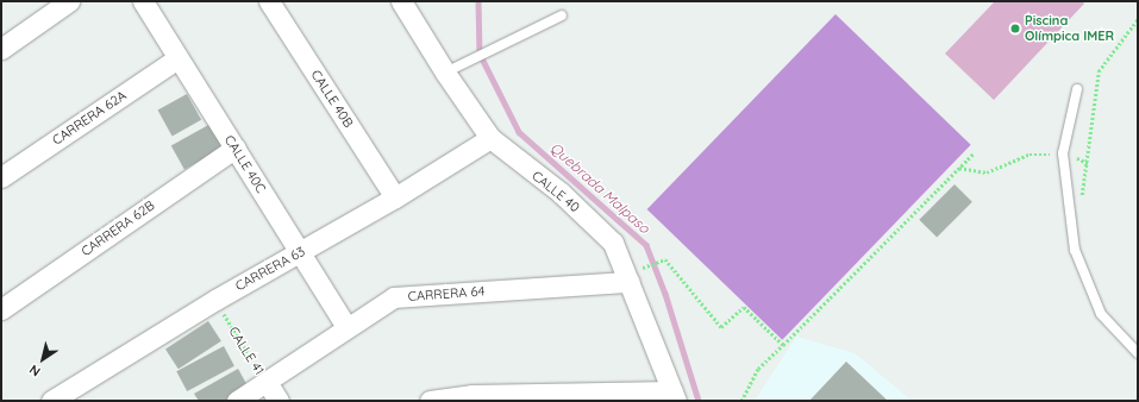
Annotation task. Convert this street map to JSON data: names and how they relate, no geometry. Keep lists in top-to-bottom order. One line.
{"streets":{"street":["CALLE 40B","CARRERA 62A","CALLE 40C","CALLE 40","CARRERA 62B","CARRERA 63","CARRERA 64","CALLE 41"]},"crossings":[["CALLE 40B","CARRERA 63"],["CARRERA 62A","CALLE 40C"],["CALLE 40C","CARRERA 62B"],["CALLE 40C","CARRERA 63"],["CALLE 40C","CARRERA 64"],["CALLE 40","CARRERA 63"],["CALLE 40","CARRERA 64"],["CARRERA 63","CALLE 41"],["CARRERA 64","CALLE 41"]],"water":["Quebrada Malpaso"],"places":["Piscina Olímpica IMER"],"north":"bottom left"}
